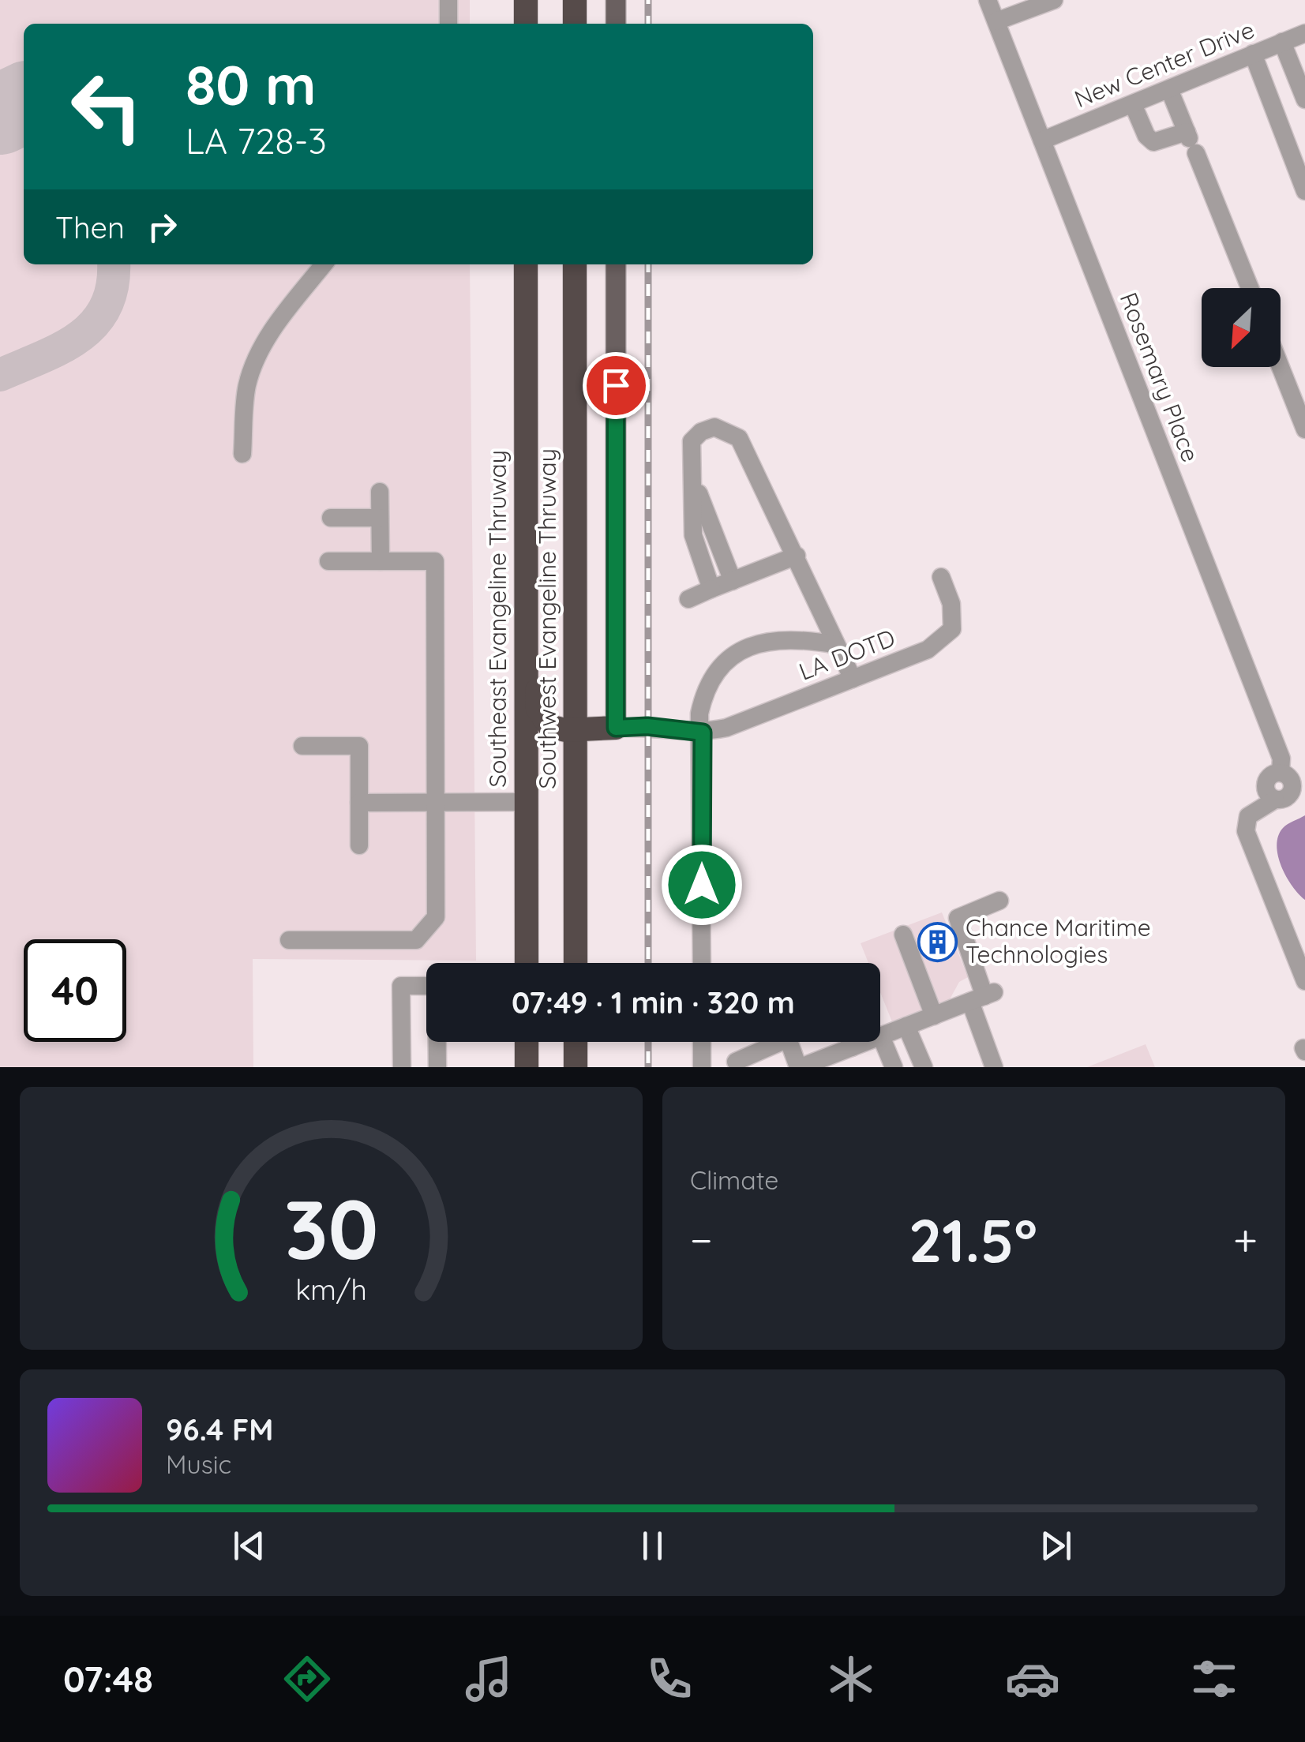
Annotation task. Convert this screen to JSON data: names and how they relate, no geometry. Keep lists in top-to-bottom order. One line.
{"streets":{"highway":["Southeast Evangeline Thruway","Southwest Evangeline Thruway"],"street":["New Center Drive","Rosemary Place","LA DOTD"]},"crossings":[["New Center Drive","Rosemary Place"]],"places":{"building":["Chance Maritime Technologies"]},"north":"bottom left","page":{"turn":["80 m","LA 728-3"],"then":"Then","limit":"40","trip":"07:49 · 1 min · 320 m","tile":"Climate","heat":["−","21.5°","+"],"song":["96.4 FM","Music"],"tabs":"07:48","gauge":["30","km/h"]}}
